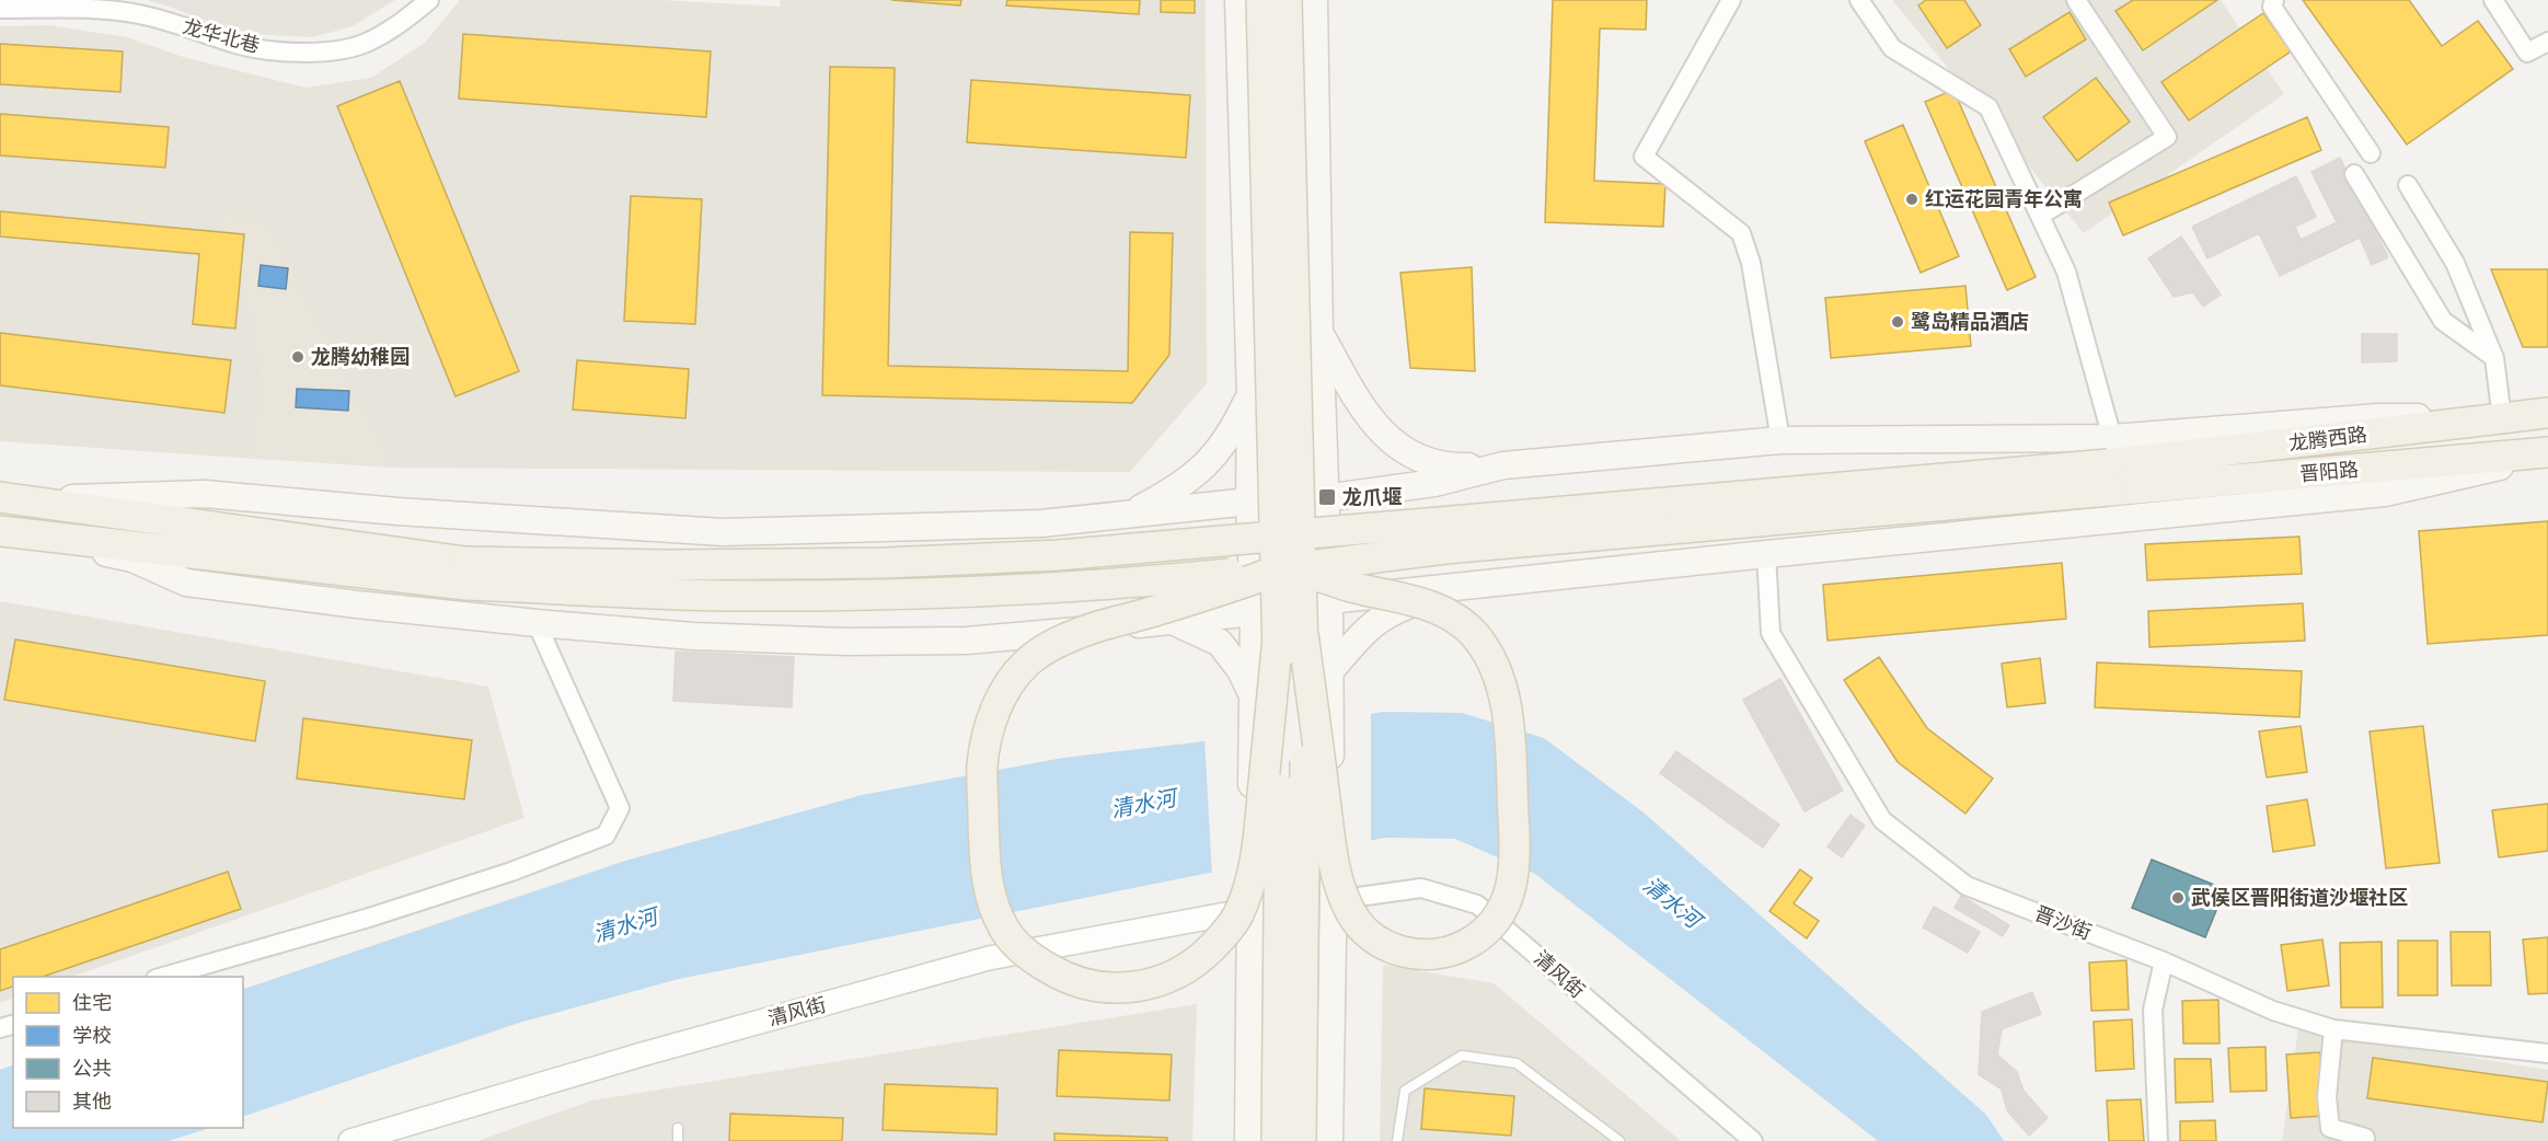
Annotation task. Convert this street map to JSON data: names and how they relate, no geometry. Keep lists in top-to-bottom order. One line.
{"streets":{"main road":["龙腾西路","晋阳路"],"street":["龙华北巷","晋沙街","清风街"]},"crossings":[["龙腾西路","晋阳路"]],"water":["清水河"],"places":{"other":["红运花园青年公寓","鹭岛精品酒店","龙腾幼稚园","武侯区晋阳街道沙堰社区"],"transit":["龙爪堰"]},"legend":["住宅","学校","公共","其他"]}
